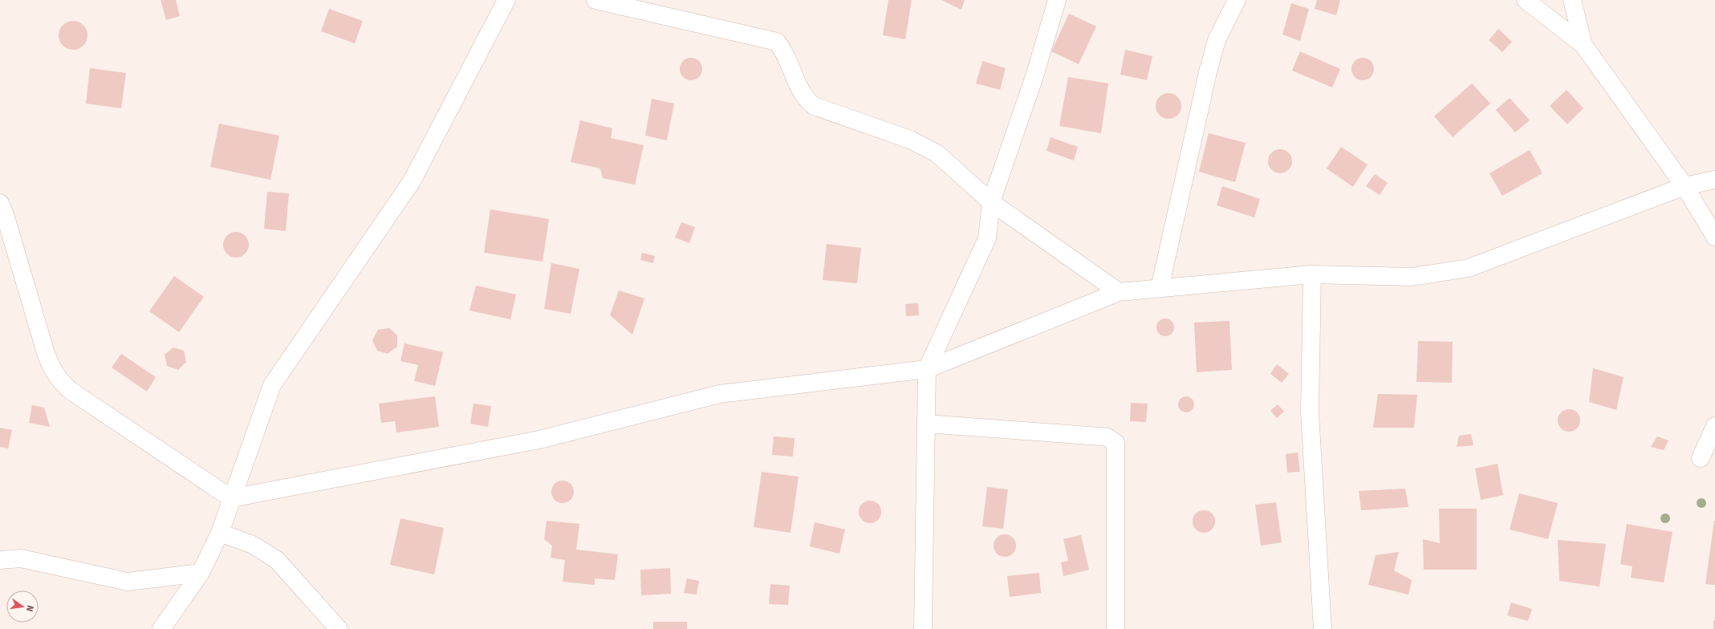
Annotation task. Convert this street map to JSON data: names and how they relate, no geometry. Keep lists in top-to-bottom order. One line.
{"north":"right"}
